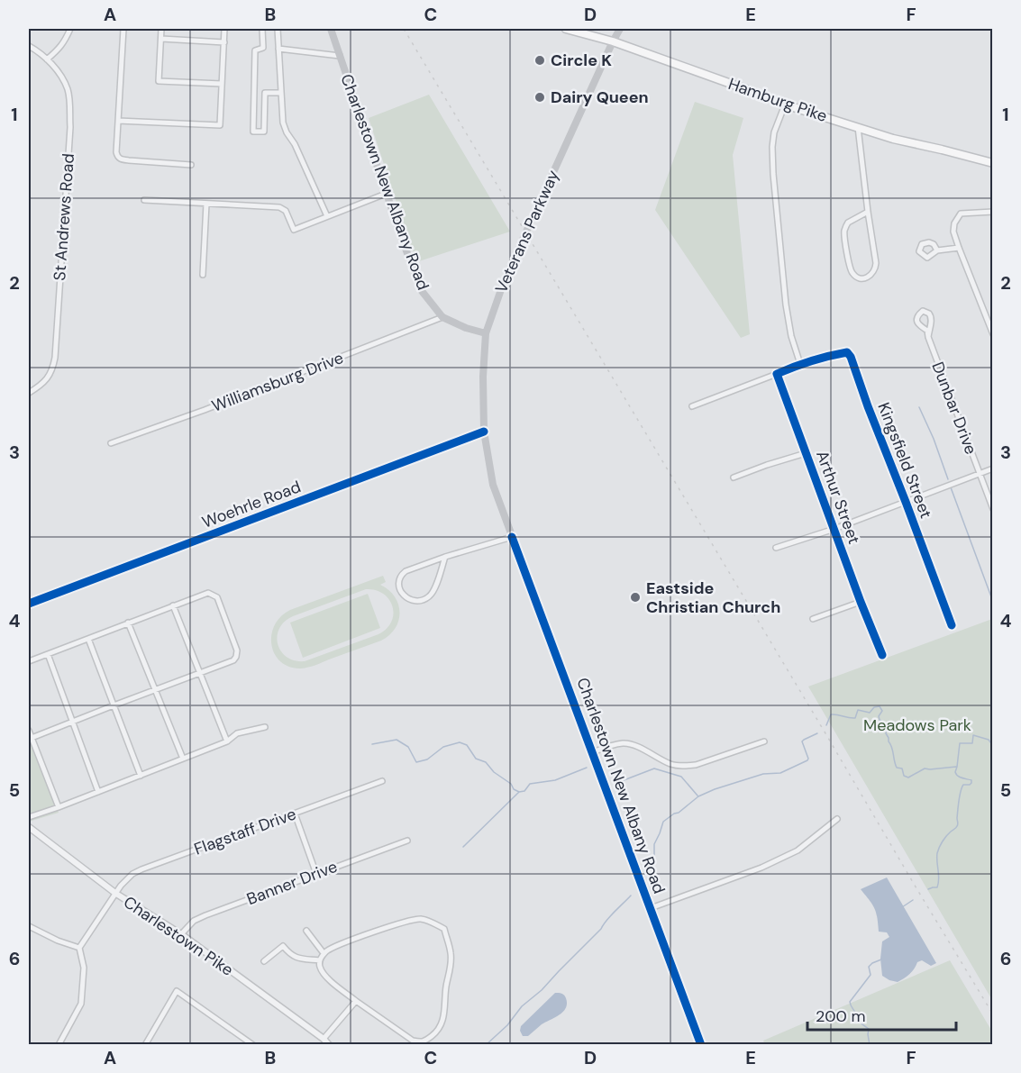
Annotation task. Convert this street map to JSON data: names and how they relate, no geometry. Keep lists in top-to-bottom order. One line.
{"streets":{"main road":["Hamburg Pike","Charlestown New Albany Road","Veterans Parkway"],"street":["St Andrews Road","Williamsburg Drive","Dunbar Drive","Kingsfield Street","Arthur Street","Woehrle Road","Flagstaff Drive","Banner Drive","Charlestown Pike"]},"crossings":[["Hamburg Pike","Veterans Parkway"],["Charlestown New Albany Road","Veterans Parkway"],["Charlestown New Albany Road","Williamsburg Drive"],["Charlestown New Albany Road","Woehrle Road"],["Veterans Parkway","Woehrle Road"],["Flagstaff Drive","Charlestown Pike"],["Banner Drive","Charlestown Pike"]],"parks":["Meadows Park"],"places":["Circle K","Dairy Queen","Eastside Christian Church"],"scale_bar":"200 m","grid":{"columns":["A","B","C","D","E","F"],"rows":["1","2","3","4","5","6"]}}
